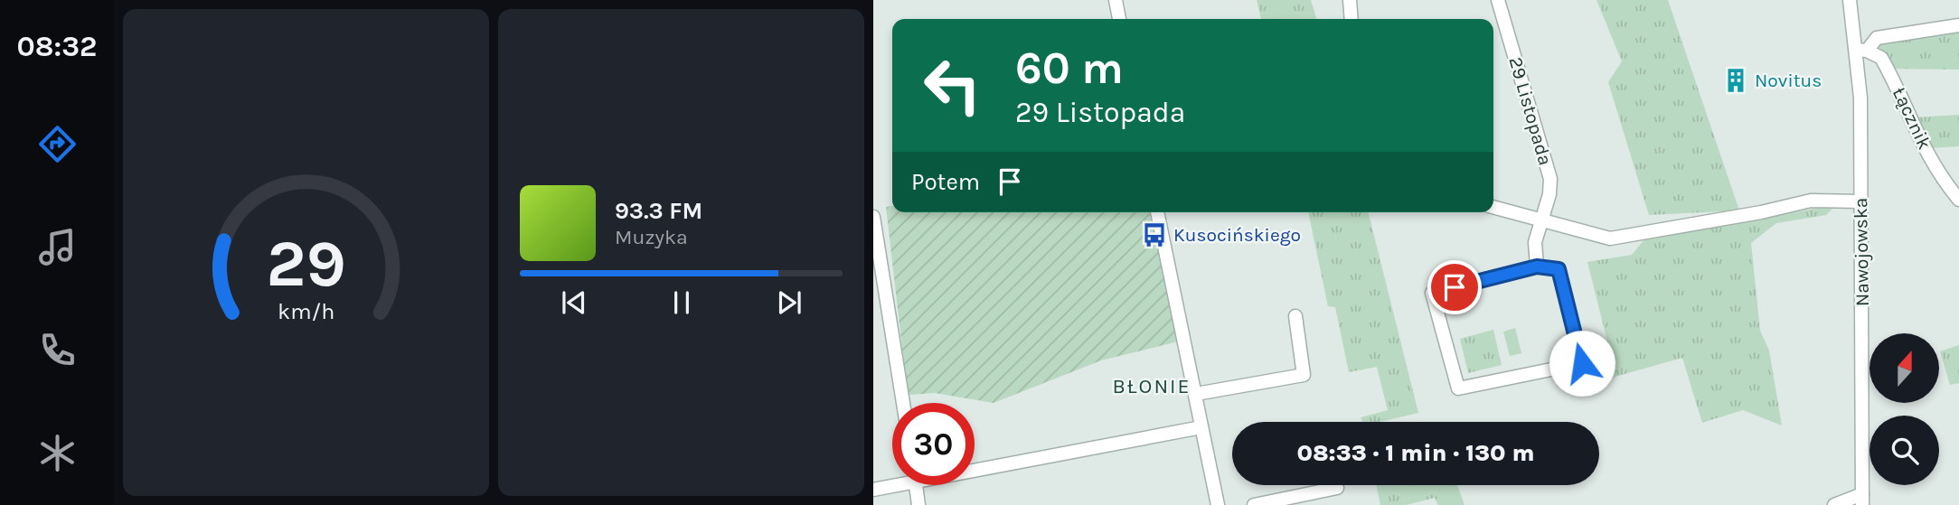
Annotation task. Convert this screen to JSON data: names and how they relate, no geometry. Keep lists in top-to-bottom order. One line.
{"streets":{"street":["29 Listopada","Łącznik","Nawojowska"]},"crossings":[["Łącznik","Nawojowska"]],"districts":["BŁONIE"],"places":{"building":["Novitus"],"bus stop":["Kusocińskiego"]},"north":"top","page":{"tabs":"08:32","turn":["60 m","29 Listopada"],"then":"Potem","song":["93.3 FM","Muzyka"],"limit":"30","trip":"08:33 · 1 min · 130 m","gauge":["29","km/h"]}}
